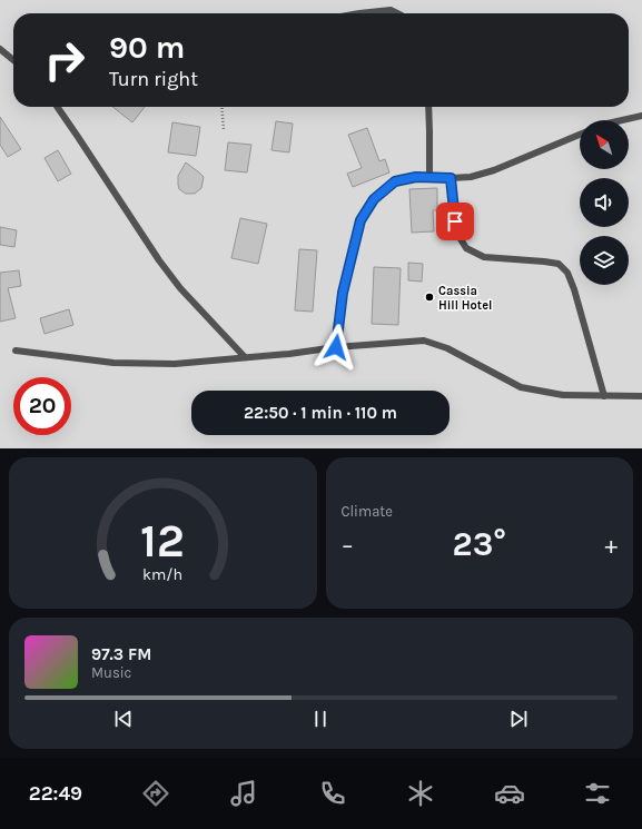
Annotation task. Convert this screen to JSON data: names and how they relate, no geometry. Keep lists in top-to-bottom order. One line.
{"places":["Cassia Hill Hotel"],"north":"top left","page":{"turn":["90 m","Turn right"],"limit":"20","trip":"22:50 · 1 min · 110 m","tile":"Climate","heat":["−","23°","+"],"song":["97.3 FM","Music"],"tabs":"22:49","gauge":["12","km/h"]}}
